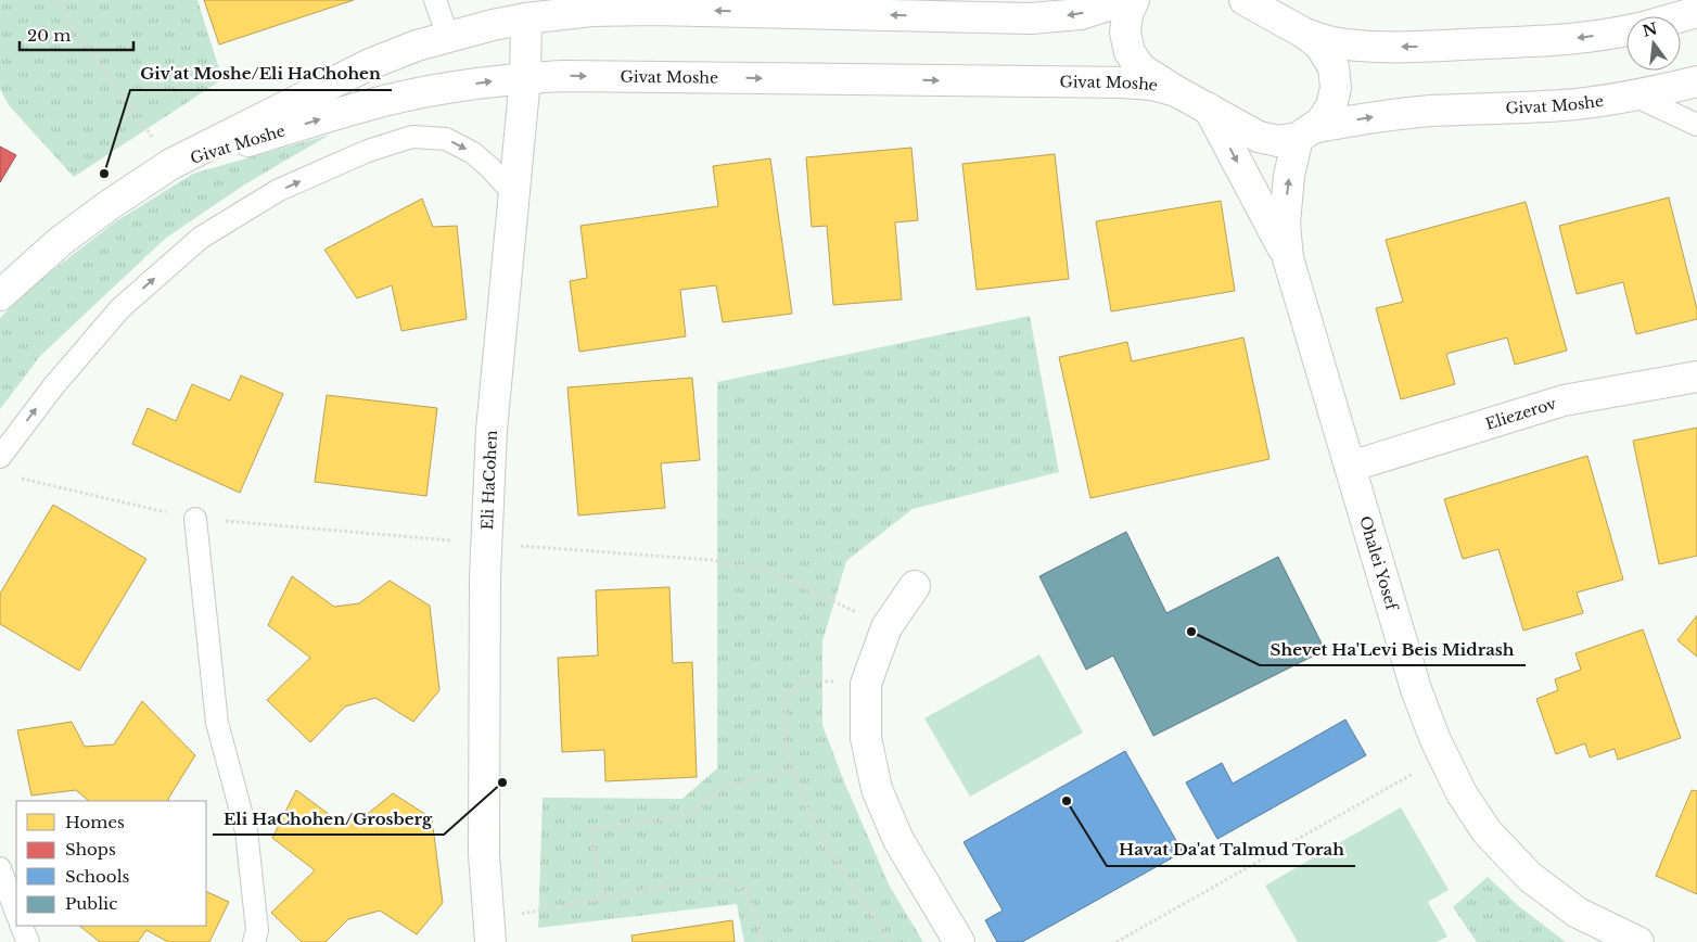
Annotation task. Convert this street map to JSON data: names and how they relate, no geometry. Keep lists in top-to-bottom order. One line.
{"streets":{"street":["Givat Moshe","Eliezerov","Eli HaCohen","Ohalei Yosef"]},"crossings":[["Givat Moshe","Eli HaCohen"],["Givat Moshe","Ohalei Yosef"],["Eliezerov","Ohalei Yosef"]],"places":["Giv'at Moshe/Eli HaChohen","Shevet Ha'Levi Beis Midrash","Eli HaChohen/Grosberg","Havat Da'at Talmud Torah"],"legend":["Homes","Shops","Schools","Public"],"scale_bar":"20 m","north":"top"}
